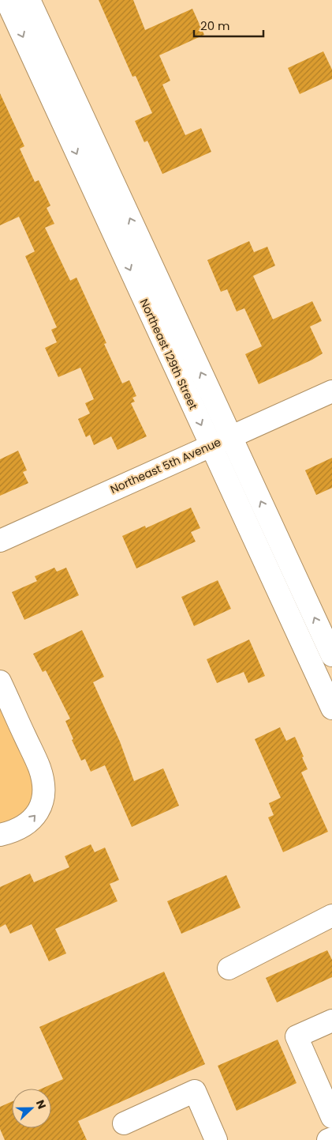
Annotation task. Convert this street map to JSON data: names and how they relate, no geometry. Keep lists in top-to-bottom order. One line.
{"streets":{"street":["Northeast 129th Street","Northeast 5th Avenue"]},"crossings":[["Northeast 129th Street","Northeast 5th Avenue"]],"scale_bar":"20 m","north":"right"}
